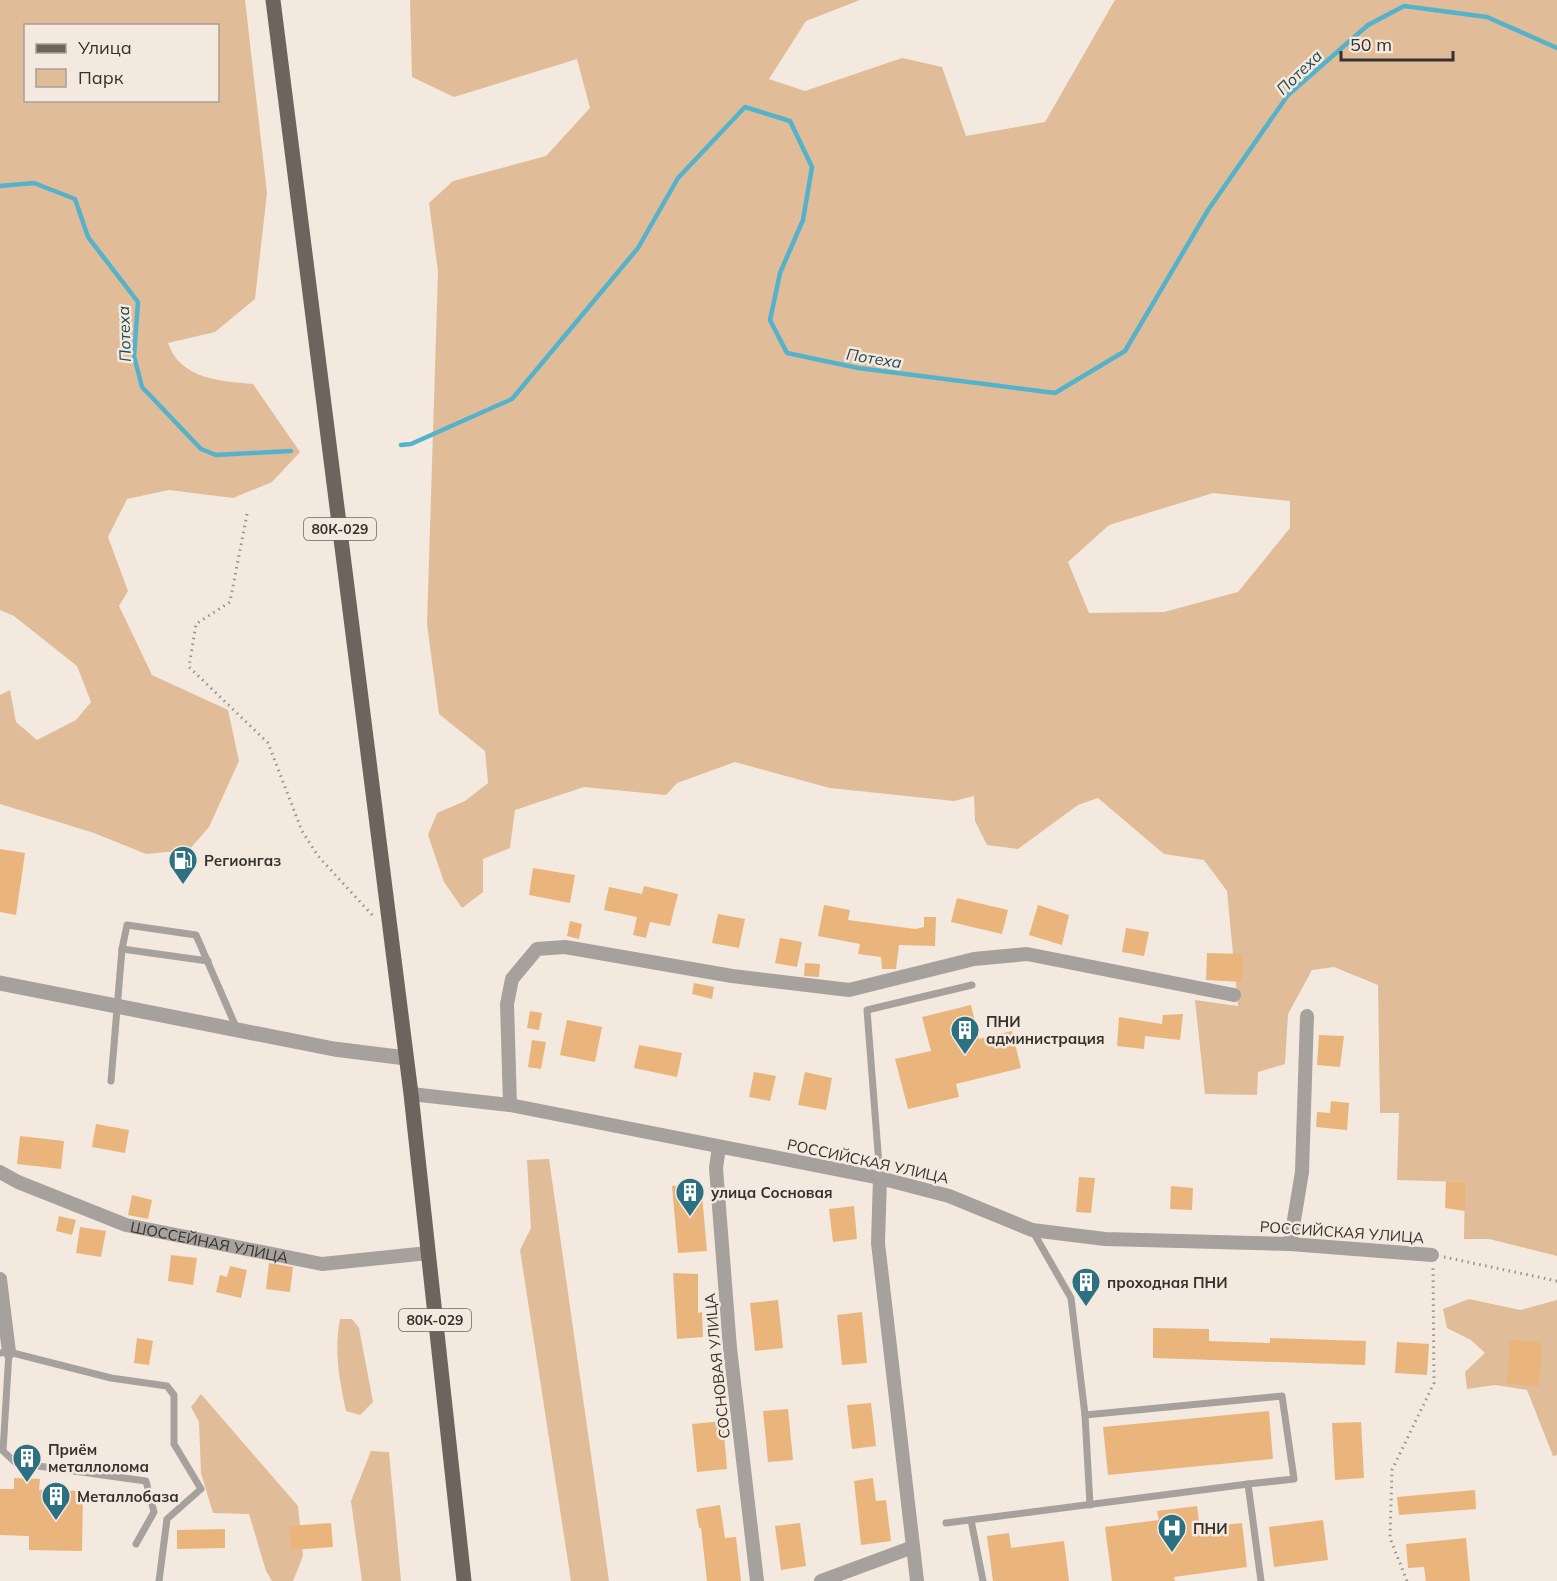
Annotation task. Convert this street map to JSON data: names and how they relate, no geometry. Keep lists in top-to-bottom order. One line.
{"streets":{"main road":["80К-029"],"street":["РОССИЙСКАЯ УЛИЦА","ШОССЕЙНАЯ УЛИЦА","СОСНОВАЯ УЛИЦА"]},"crossings":[["80К-029","РОССИЙСКАЯ УЛИЦА"],["80К-029","ШОССЕЙНАЯ УЛИЦА"],["РОССИЙСКАЯ УЛИЦА","СОСНОВАЯ УЛИЦА"]],"water":["Потеха"],"places":{"fuel station":["Регионгаз"],"building":["ПНИ администрация","улица Сосновая","проходная ПНИ","Приём металлолома","Металлобаза"],"hospital":["ПНИ"]},"legend":["Улица","Парк"],"scale_bar":"50 m"}
